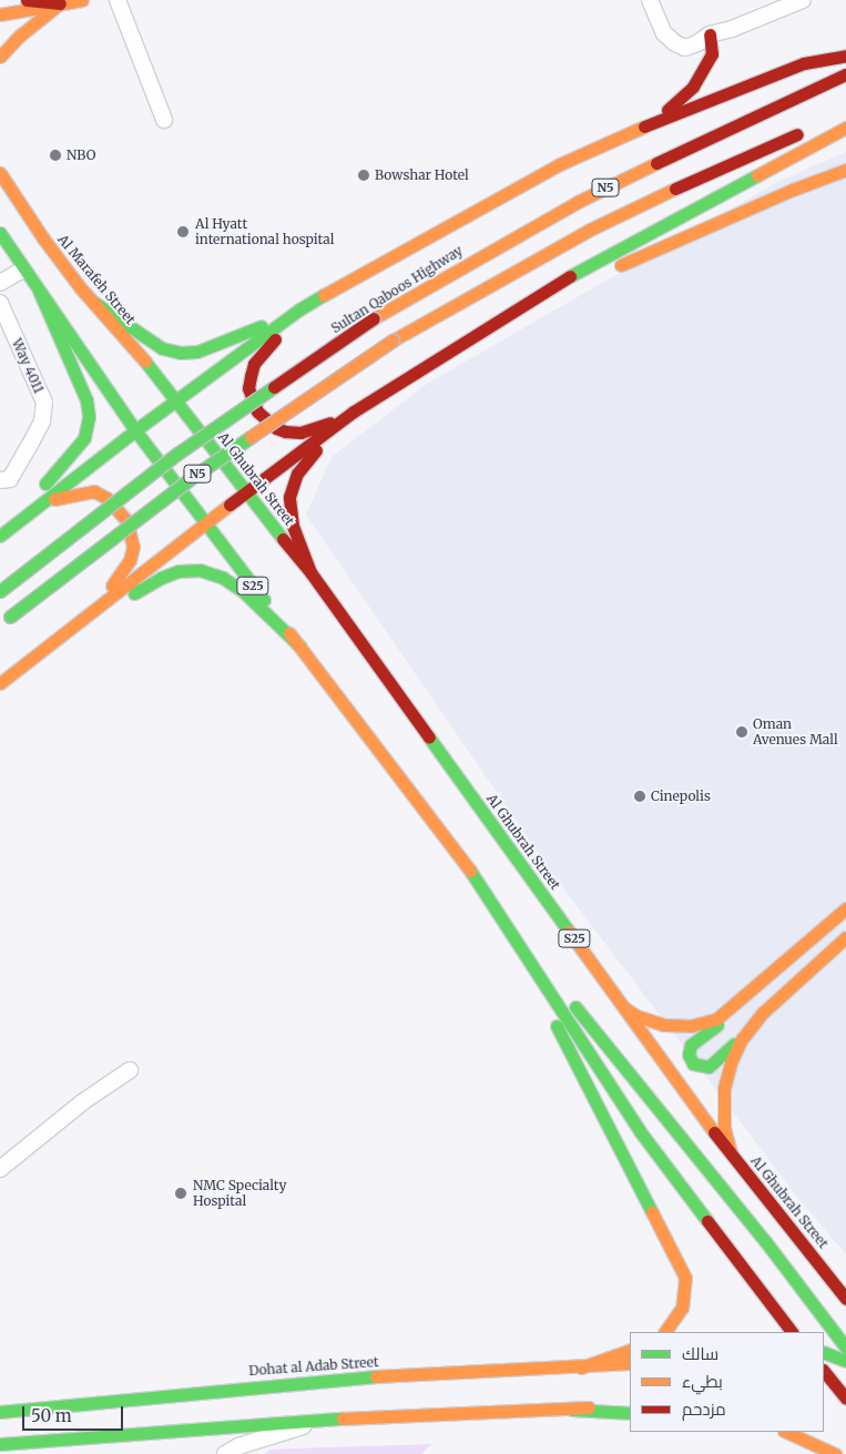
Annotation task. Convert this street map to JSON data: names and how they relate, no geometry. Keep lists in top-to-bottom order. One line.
{"streets":{"main road":["N5","Al Marafeh Street","Sultan Qaboos Highway","Al Ghubrah Street","S25","Dohat al Adab Street"],"street":["Way 4011"]},"crossings":[["Al Marafeh Street","Al Ghubrah Street"]],"places":["NBO","Bowshar Hotel","Al Hyatt international hospital","Oman Avenues Mall","Cinepolis","NMC Specialty Hospital"],"legend":["سالك","بطيء","مزدحم"],"scale_bar":"50 m"}
